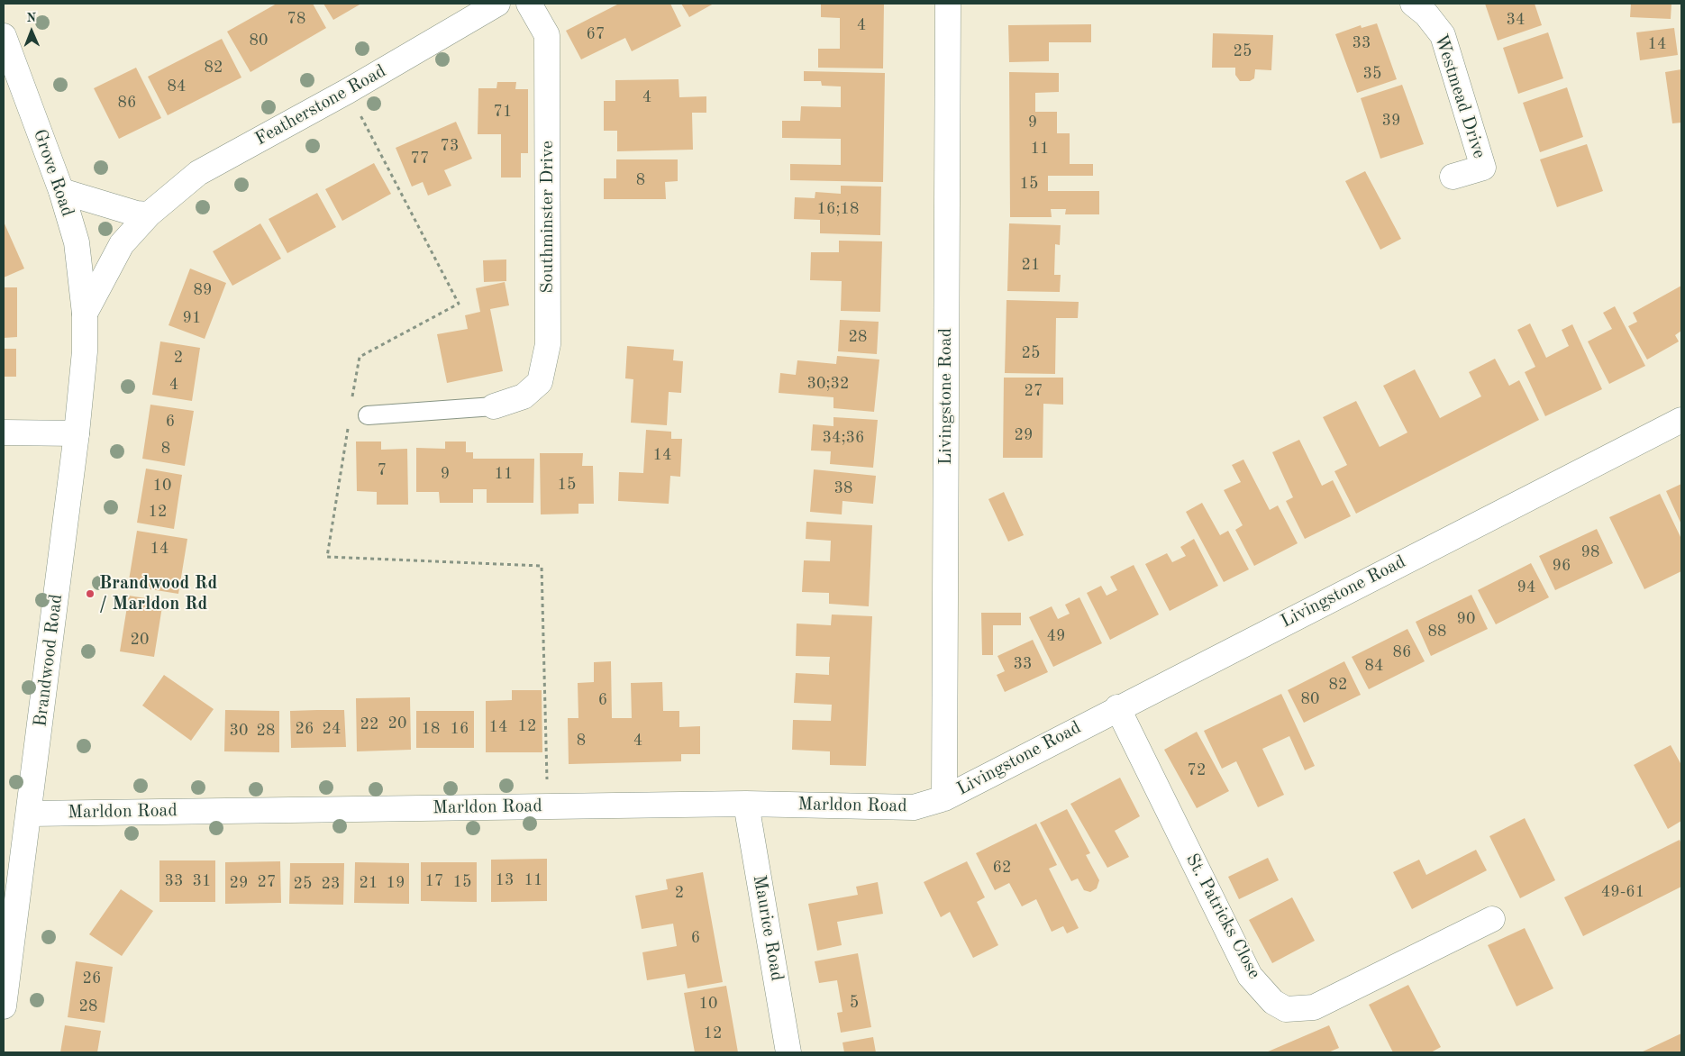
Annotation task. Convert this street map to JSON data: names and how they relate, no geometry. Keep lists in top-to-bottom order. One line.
{"streets":{"street":["Westmead Drive","Featherstone Road","Grove Road","Southminster Drive","Livingstone Road","Brandwood Road","Marldon Road","St. Patricks Close","Maurice Road"]},"crossings":[["Featherstone Road","Grove Road"],["Featherstone Road","Brandwood Road"],["Grove Road","Brandwood Road"],["Livingstone Road","Marldon Road"],["Livingstone Road","St. Patricks Close"],["Brandwood Road","Marldon Road"],["Marldon Road","Maurice Road"]],"places":["Brandwood Rd / Marldon Rd"],"house_numbers":["78","34","4","67","80","33","14","25","82","35","84","4","86","71","39","9","73","11","77","8","15","16;18","21","89","91","28","25","2","30;32","4","27","6","29","34;36","8","14","7","9","11","15","10","38","12","14","98","96","94","90","88","49","20","86","33","84","82","80","6","20","22","12","14","26","24","18","16","30","28","8","4","72","62","13","11","33","31","17","27","15","29","21","19","25","23","49-61","2","6","26","5","10","28","12"],"north":"top"}
